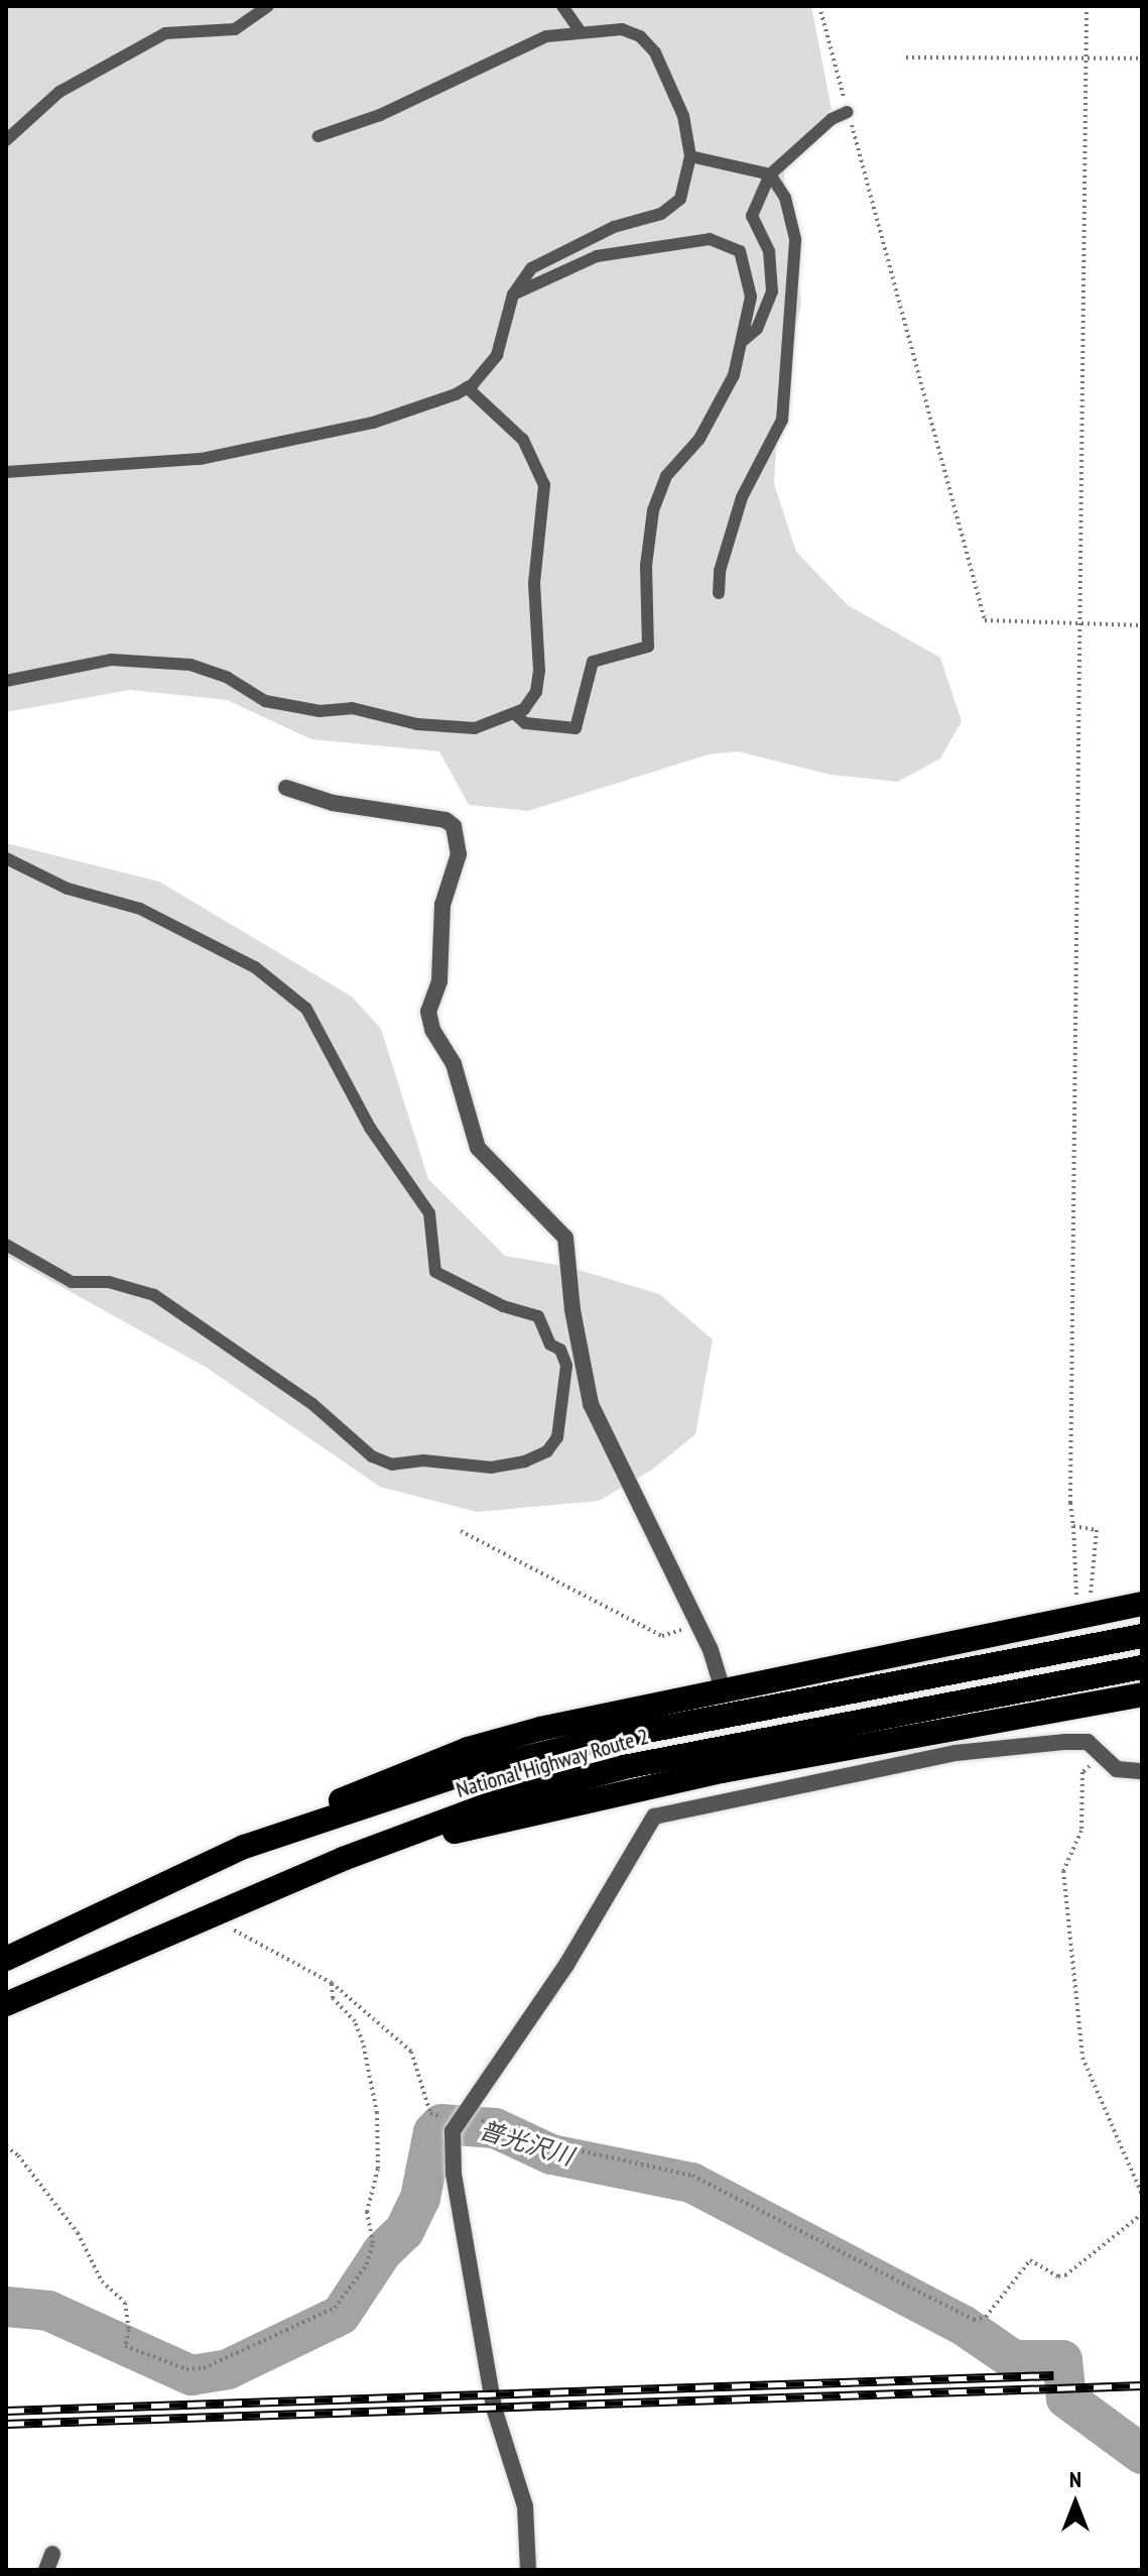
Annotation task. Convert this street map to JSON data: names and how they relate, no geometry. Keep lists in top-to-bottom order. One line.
{"streets":{"highway":["National Highway Route 2"]},"water":["普光沢川"],"north":"top"}
